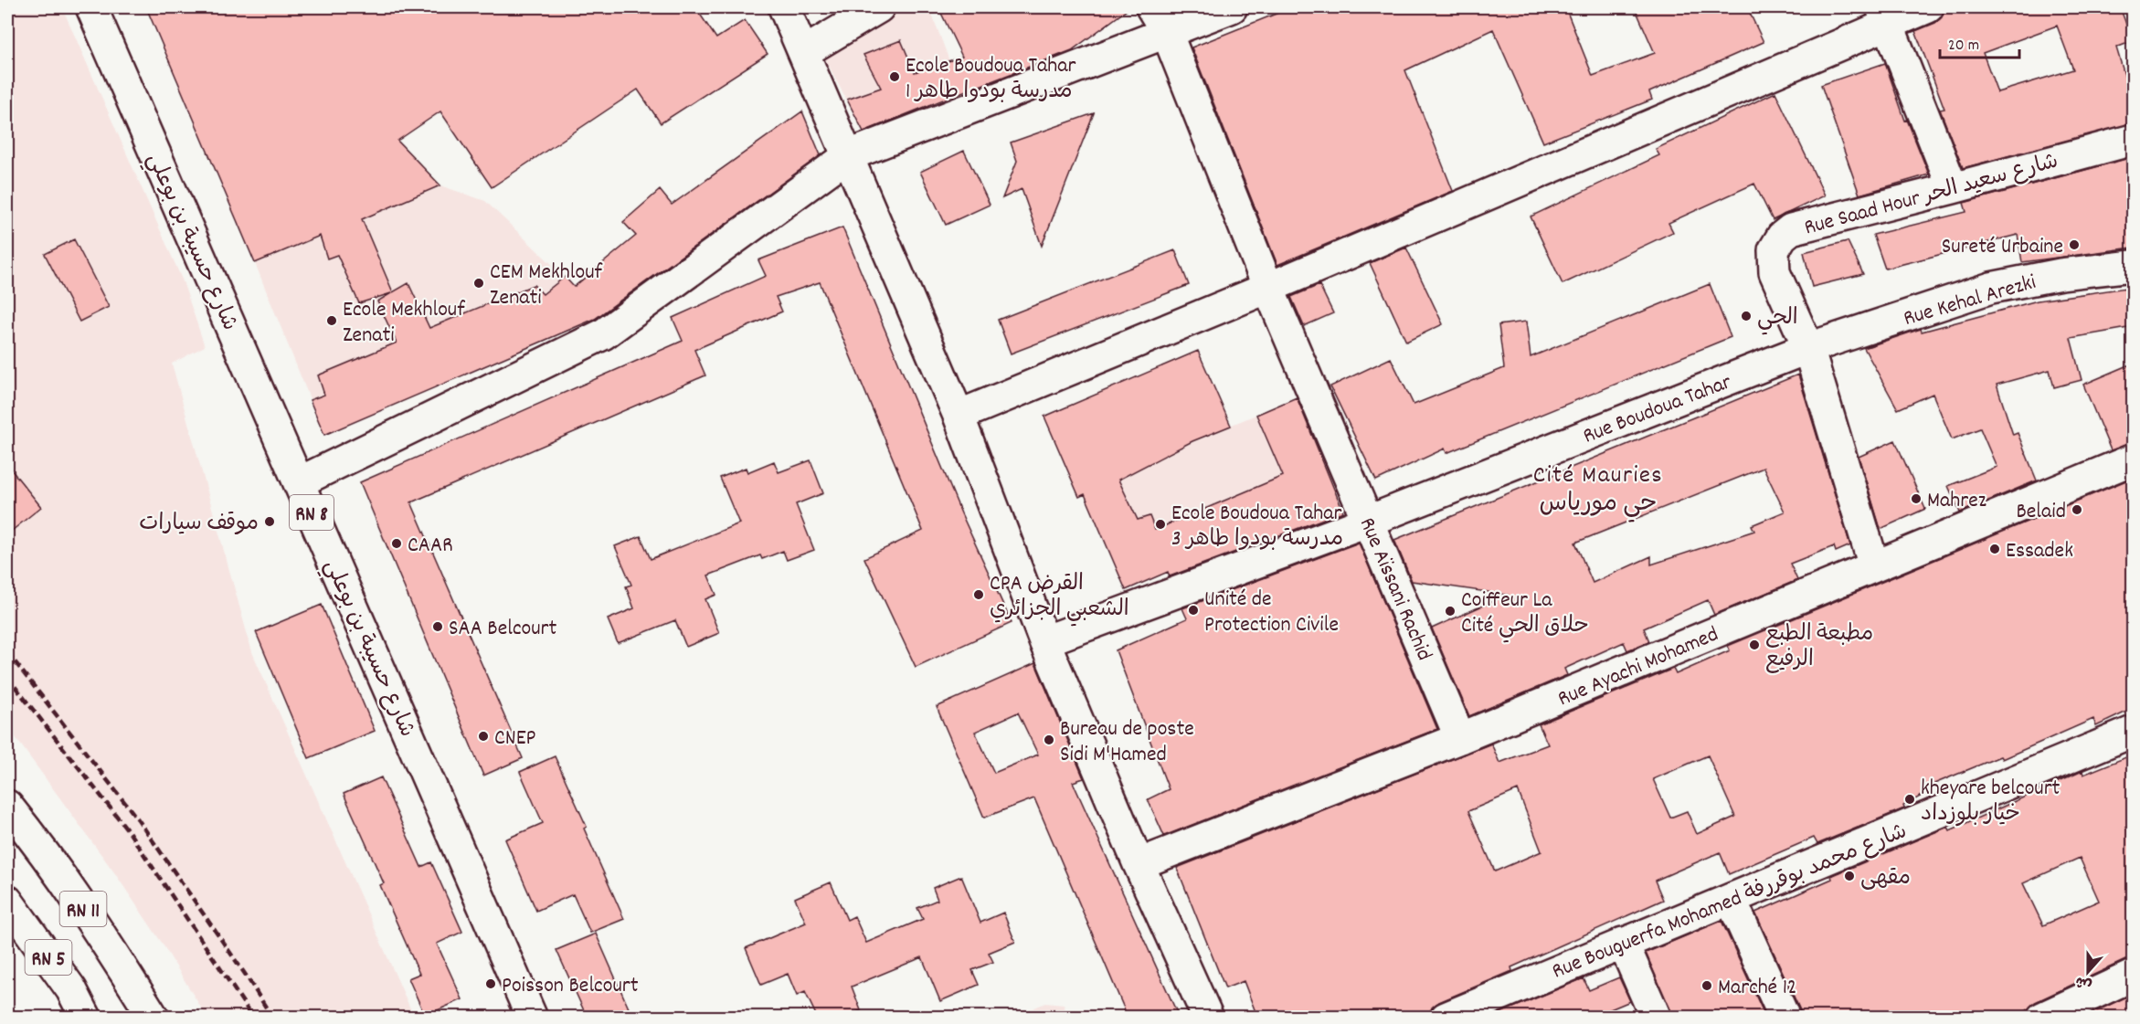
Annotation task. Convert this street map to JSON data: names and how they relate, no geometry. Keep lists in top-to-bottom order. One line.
{"streets":{"main road":["Rue Saad Hour شارع سعيد الحر","شارع حسيبة بن بوعلي","Rue Kehal Arezki","Rue Boudoua Tahar","RN 8","Rue Aïssani Rachid","Rue Ayachi Mohamed","Rue Bouguerfa Mohamed شارع محمد بوقررفة","RN 11","RN 5"]},"crossings":[["Rue Saad Hour شارع سعيد الحر","Rue Kehal Arezki"],["Rue Saad Hour شارع سعيد الحر","Rue Boudoua Tahar"],["Rue Saad Hour شارع سعيد الحر","Rue Ayachi Mohamed"],["Rue Kehal Arezki","Rue Boudoua Tahar"],["Rue Boudoua Tahar","Rue Aïssani Rachid"],["Rue Aïssani Rachid","Rue Ayachi Mohamed"]],"districts":["Cité Mauries حي مورياس"],"places":["Ecole Boudoua Tahar 1 مدرسة بودوا طاهر","Sureté Urbaine","CEM Mekhlouf Zenati","الحي","Ecole Mekhlouf Zenati","Mahrez","Belaid","موقف سيارات","Ecole Boudoua Tahar 3 مدرسة بودوا طاهر","CAAR","Essadek","CPA القرض الشعبي الجزائري","Unité de Protection Civile","Coiffeur La Cité حلاق الحي","SAA Belcourt","مطبعة الطبع الرفيع","CNEP","Bureau de poste Sidi M'Hamed","kheyare belcourt خيار بلوزداد","مقهى","Poisson Belcourt","Marché 12"],"scale_bar":"20 m","north":"bottom"}
